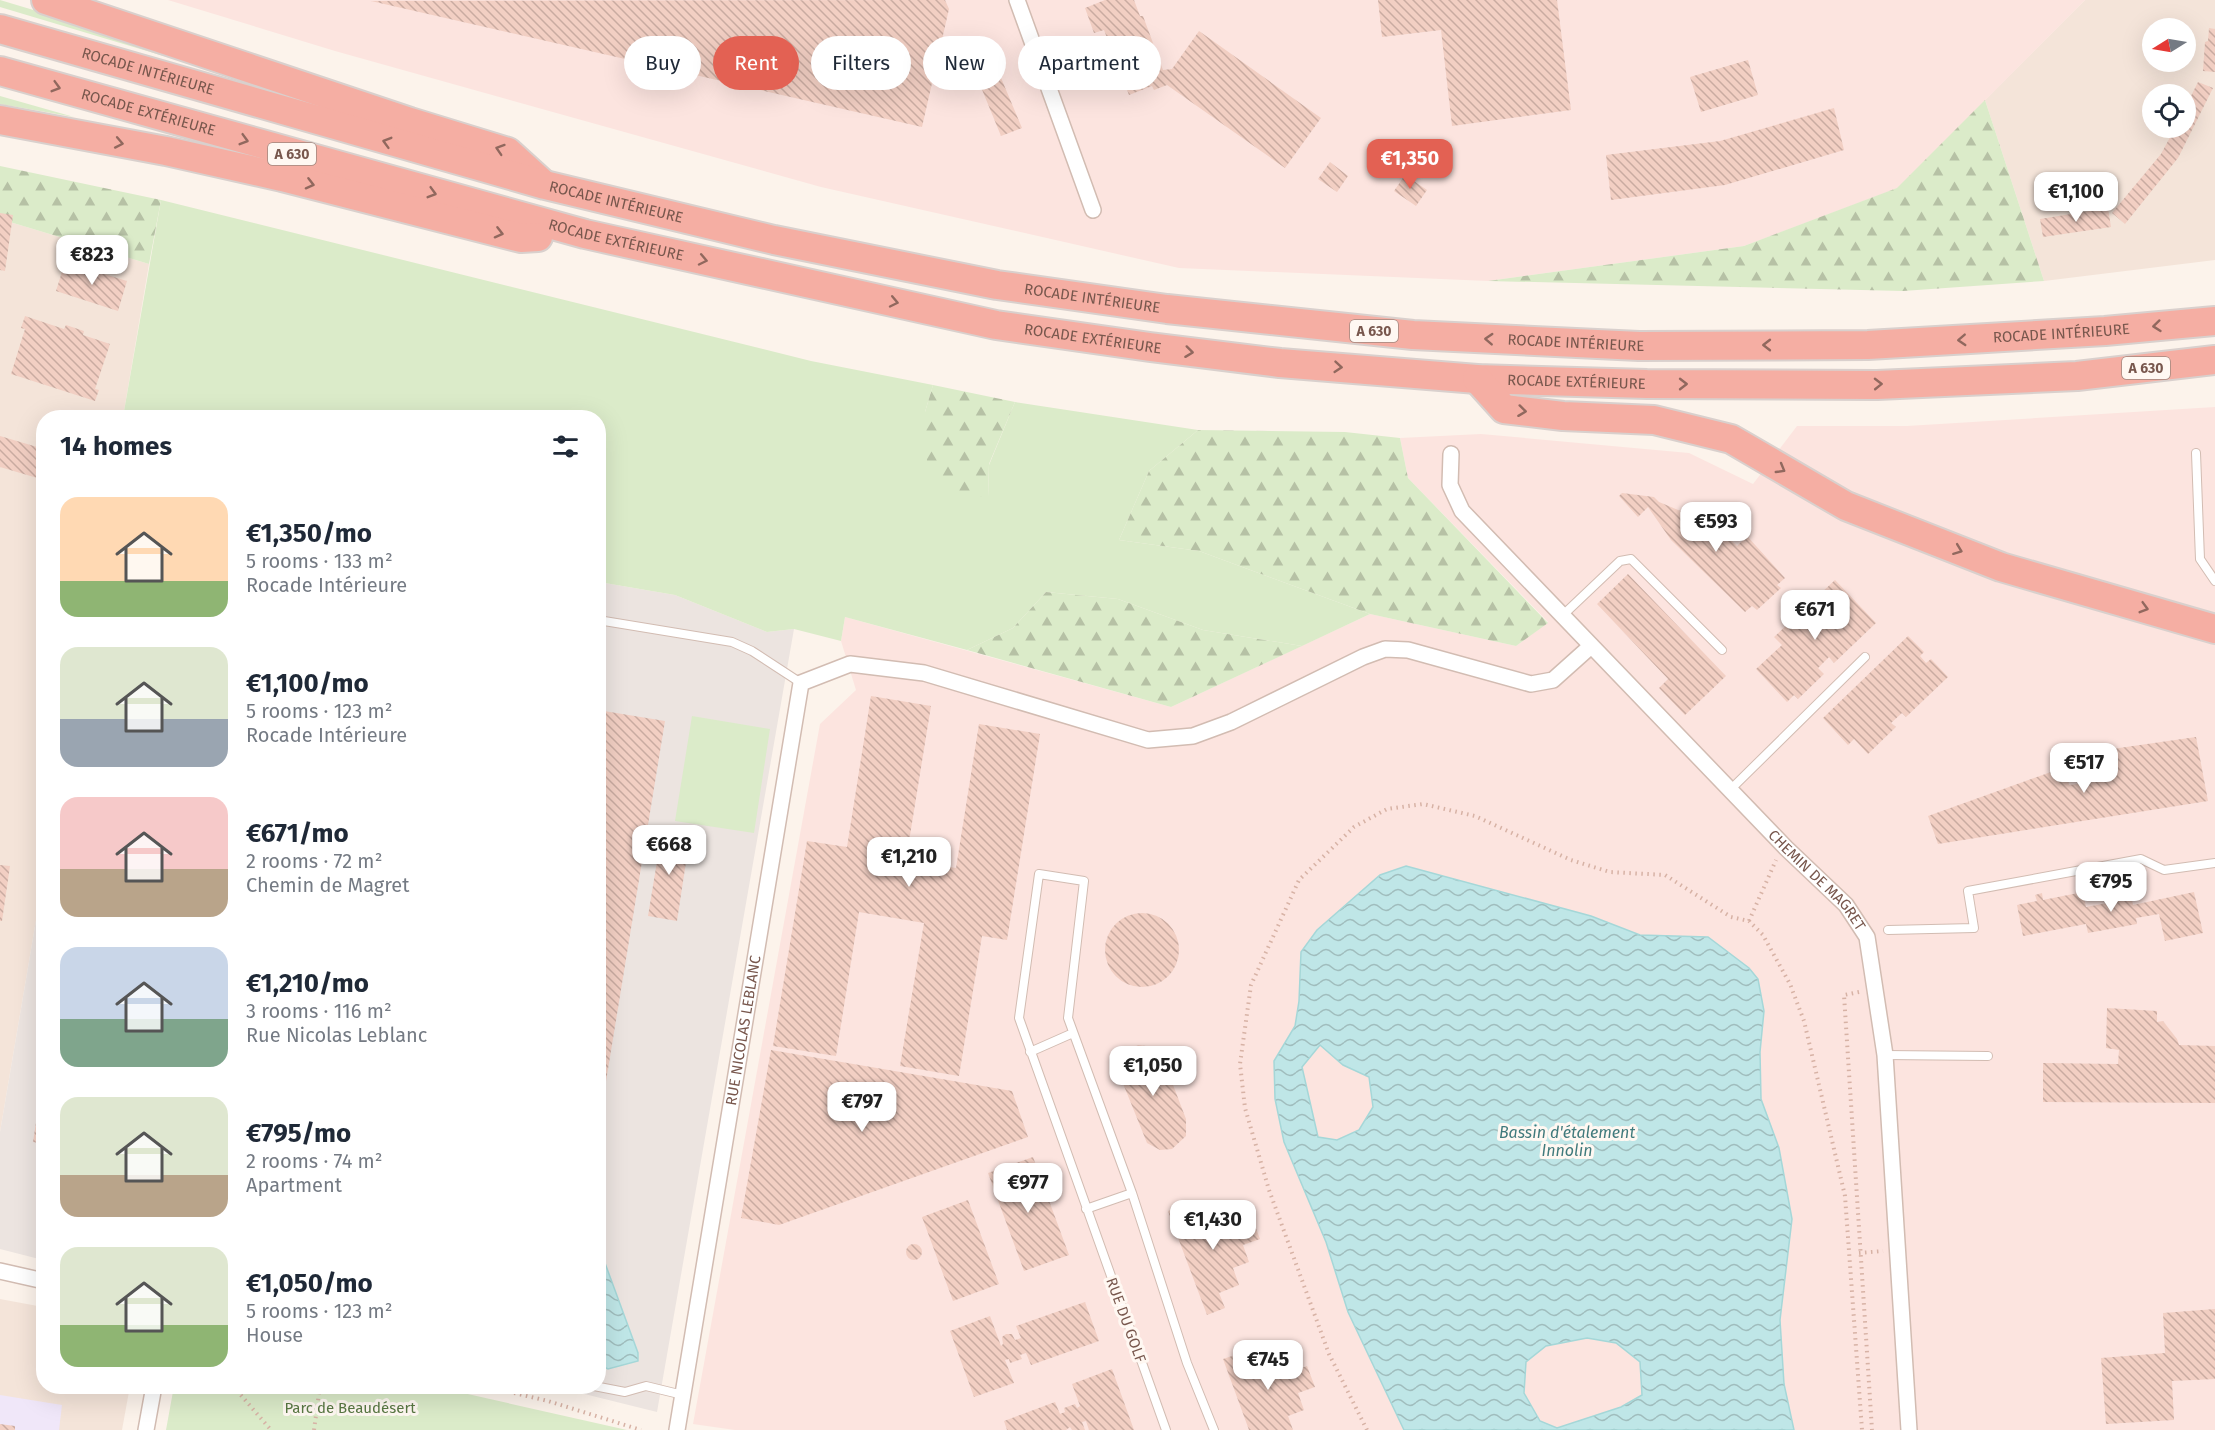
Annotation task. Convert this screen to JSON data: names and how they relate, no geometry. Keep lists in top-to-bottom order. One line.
{"streets":{"highway":["ROCADE INTÉRIEURE","ROCADE EXTÉRIEURE","A 630"],"street":["CHEMIN DE MAGRET","RUE NICOLAS LEBLANC"],"lane":["RUE DU GOLF"]},"water":["Bassin d'étalement Innolin"],"parks":["Parc de Beaudésert"],"north":"left","page":{"chip":["Buy","Rent","Filters","New","Apartment"],"price":["€1,350","€1,100","€823","€593","€671","€517","€668","€1,210","€795","€1,050","€797","€977","€1,430","€745"],"heading":"14 homes","list":[{"name":"€1,350/mo","note":"5 rooms · 133 m² · Rocade Intérieure"},{"name":"€1,100/mo","note":"5 rooms · 123 m² · Rocade Intérieure"},{"name":"€671/mo","note":"2 rooms · 72 m² · Chemin de Magret"},{"name":"€1,210/mo","note":"3 rooms · 116 m² · Rue Nicolas Leblanc"},{"name":"€795/mo","note":"2 rooms · 74 m² · Apartment"},{"name":"€1,050/mo","note":"5 rooms · 123 m² · House"}]}}
